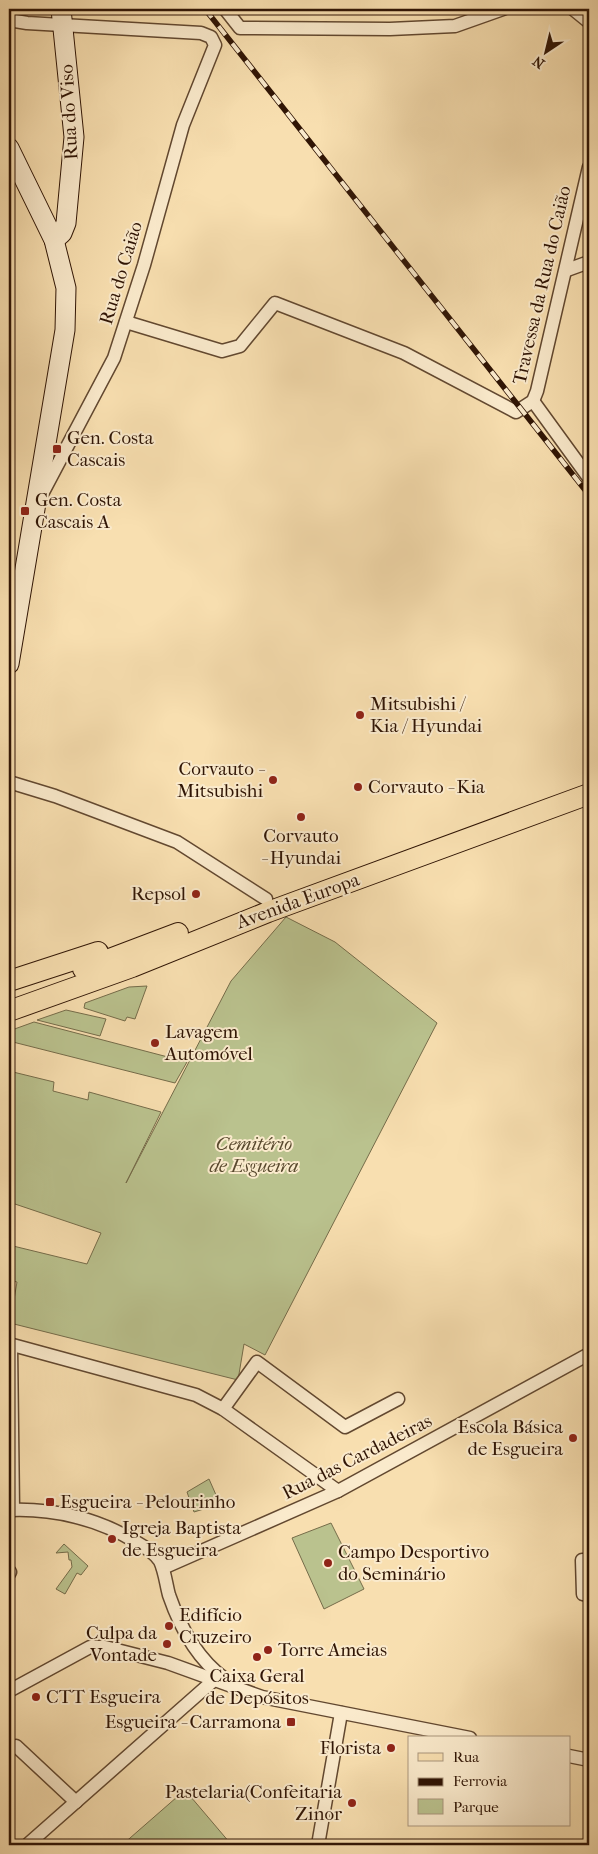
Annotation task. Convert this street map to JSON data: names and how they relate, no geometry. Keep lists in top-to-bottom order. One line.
{"streets":{"main road":["Rua do Viso","Avenida Europa"],"street":["Rua do Caião","Travessa da Rua do Caião","Rua das Cardadeiras"]},"crossings":[["Rua do Viso","Rua do Caião"],["Rua do Caião","Travessa da Rua do Caião"]],"parks":["Cemitério de Esgueira"],"places":{"transit":["Gen. Costa Cascais","Gen. Costa Cascais A","Esgueira - Pelourinho","Esgueira - Carramona"],"other":["Mitsubishi / Kia / Hyundai","Corvauto - Mitsubishi","Corvauto - Kia","Corvauto - Hyundai","Repsol","Lavagem Automóvel","Escola Básica de Esgueira","Igreja Baptista de Esgueira","Campo Desportivo do Seminário","Edifício Cruzeiro","Culpa da Vontade","Torre Ameias","Caixa Geral de Depósitos","CTT Esgueira","Florista","Pastelaria(Confeitaria Zinor"]},"legend":["Rua","Ferrovia","Parque"],"north":"bottom left"}
